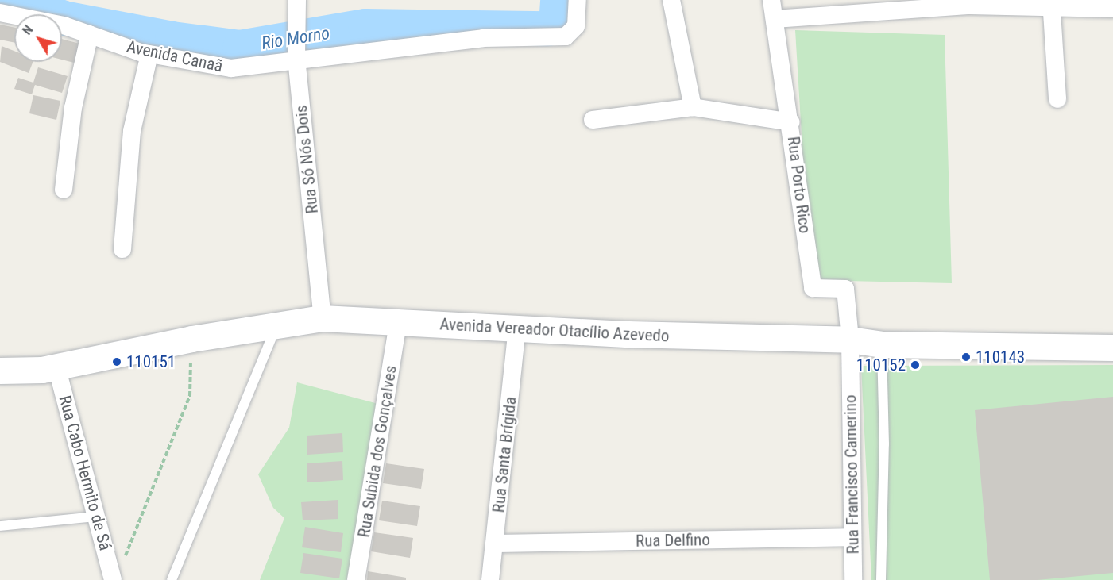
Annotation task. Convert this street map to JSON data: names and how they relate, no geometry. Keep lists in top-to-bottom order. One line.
{"streets":{"main road":["Avenida Vereador Otacílio Azevedo"],"street":["Avenida Canaã","Rua Só Nós Dois","Rua Porto Rico","Rua Subida dos Gonçalves","Rua Santa Brígida","Rua Cabo Hermito de Sá","Rua Francisco Camerino","Rua Delfino"]},"crossings":[["Avenida Canaã","Rua Só Nós Dois"],["Rua Só Nós Dois","Avenida Vereador Otacílio Azevedo"],["Rua Porto Rico","Avenida Vereador Otacílio Azevedo"],["Rua Porto Rico","Rua Francisco Camerino"],["Avenida Vereador Otacílio Azevedo","Rua Subida dos Gonçalves"],["Avenida Vereador Otacílio Azevedo","Rua Santa Brígida"],["Avenida Vereador Otacílio Azevedo","Rua Cabo Hermito de Sá"],["Avenida Vereador Otacílio Azevedo","Rua Francisco Camerino"],["Rua Santa Brígida","Rua Delfino"],["Rua Francisco Camerino","Rua Delfino"]],"water":["Rio Morno"],"places":["110143","110151","110152"],"north":"top left"}
